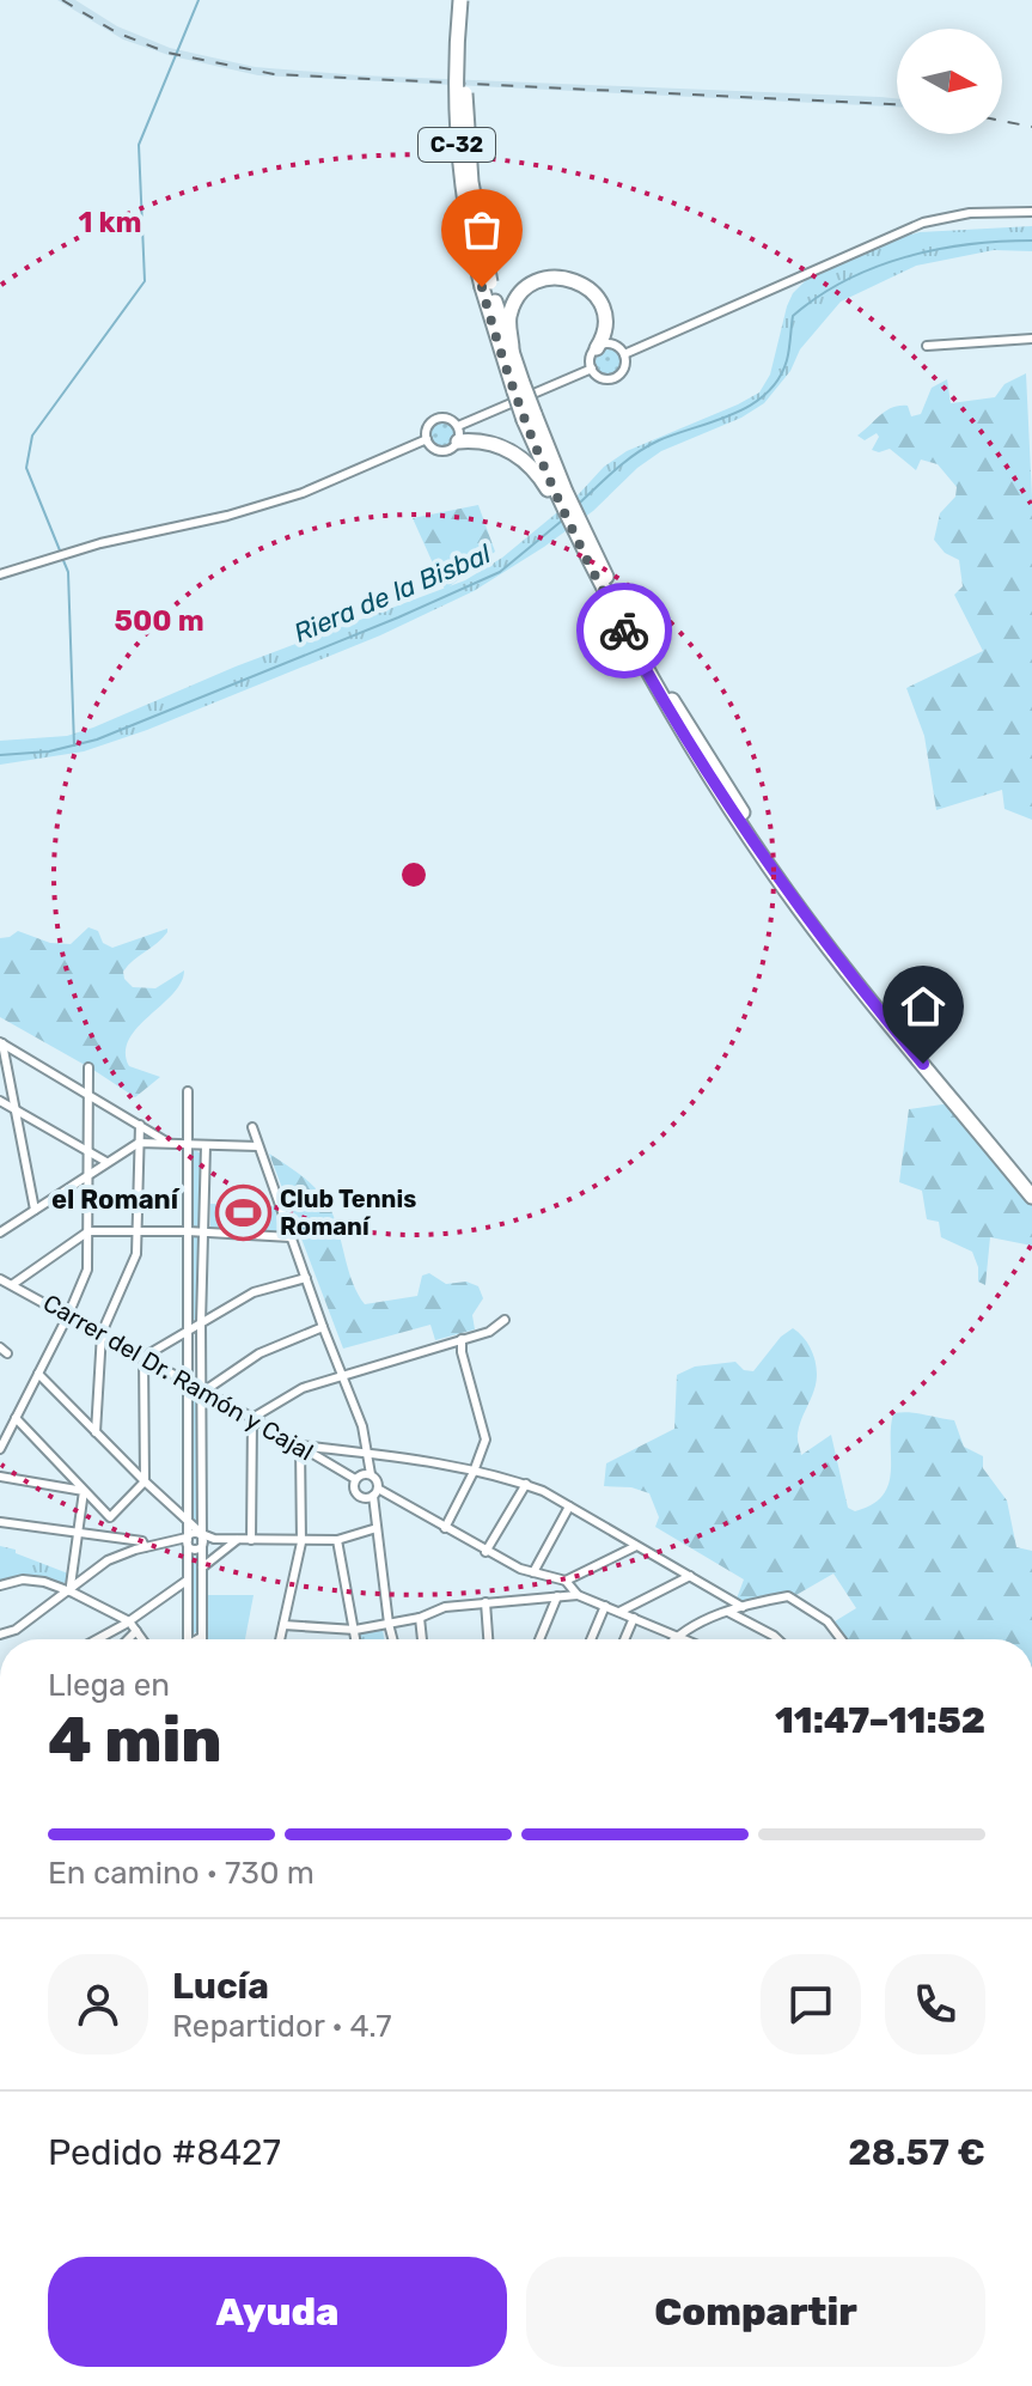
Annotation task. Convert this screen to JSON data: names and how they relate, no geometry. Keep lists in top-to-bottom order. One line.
{"streets":{"highway":["C-32"],"street":["Carrer del Dr. Ramón y Cajal"]},"districts":["el Romaní"],"water":["Riera de la Bisbal"],"places":{"sports":["Club Tennis Romaní"]},"north":"right","page":{"heading":["4 min","Llega en","11:47–11:52"],"panel":["Lucía","Repartidor · 4.7","Pedido #8427","28.57 €"],"bar":"En camino · 730 m","buttons":["Ayuda","Compartir"]},"rings":["1 km","500 m"]}
